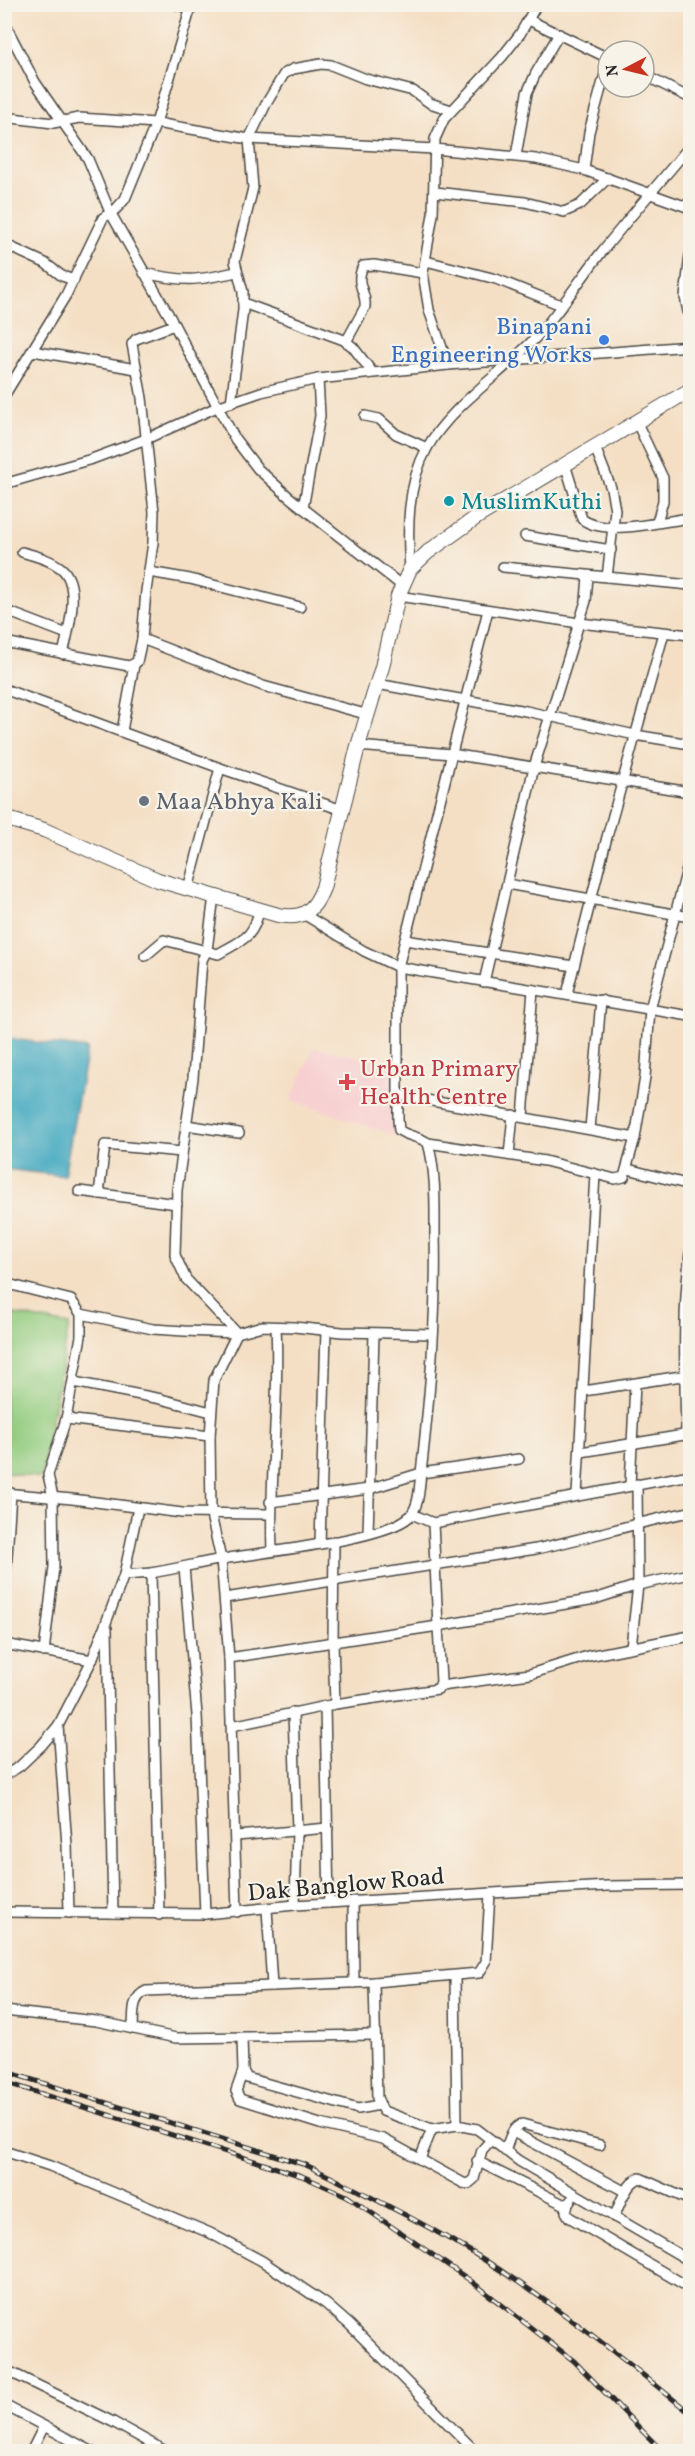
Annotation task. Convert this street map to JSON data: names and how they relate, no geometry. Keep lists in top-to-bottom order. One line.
{"streets":{"street":["Dak Banglow Road"]},"places":{"other":["Binapani Engineering Works","MuslimKuthi","Maa Abhya Kali"],"health":["Urban Primary Health Centre"]},"north":"left"}
